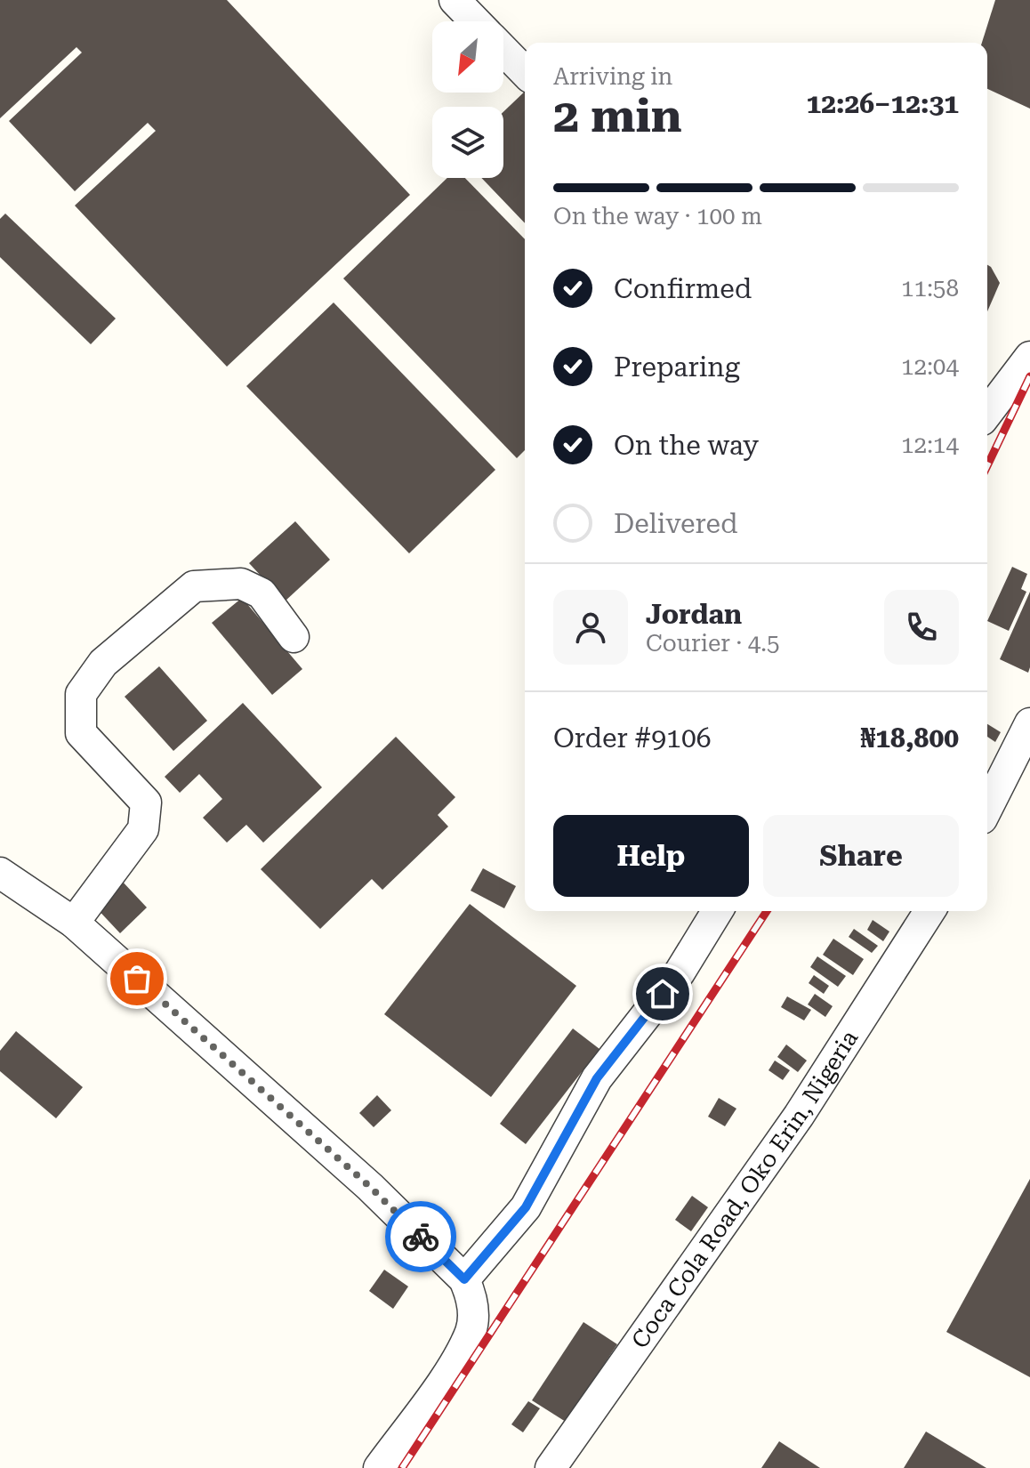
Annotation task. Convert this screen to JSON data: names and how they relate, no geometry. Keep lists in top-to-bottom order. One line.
{"streets":{"street":["Coca Cola Road, Oko Erin, Nigeria"]},"north":"bottom left","page":{"heading":["2 min","Arriving in","12:26–12:31"],"panel":["Jordan","Courier · 4.5","Order #9106","₦18,800"],"bar":"On the way · 100 m","list":[["Confirmed","11:58"],["Preparing","12:04"],["On the way","12:14"],"Delivered"],"buttons":["Help","Share"]}}
